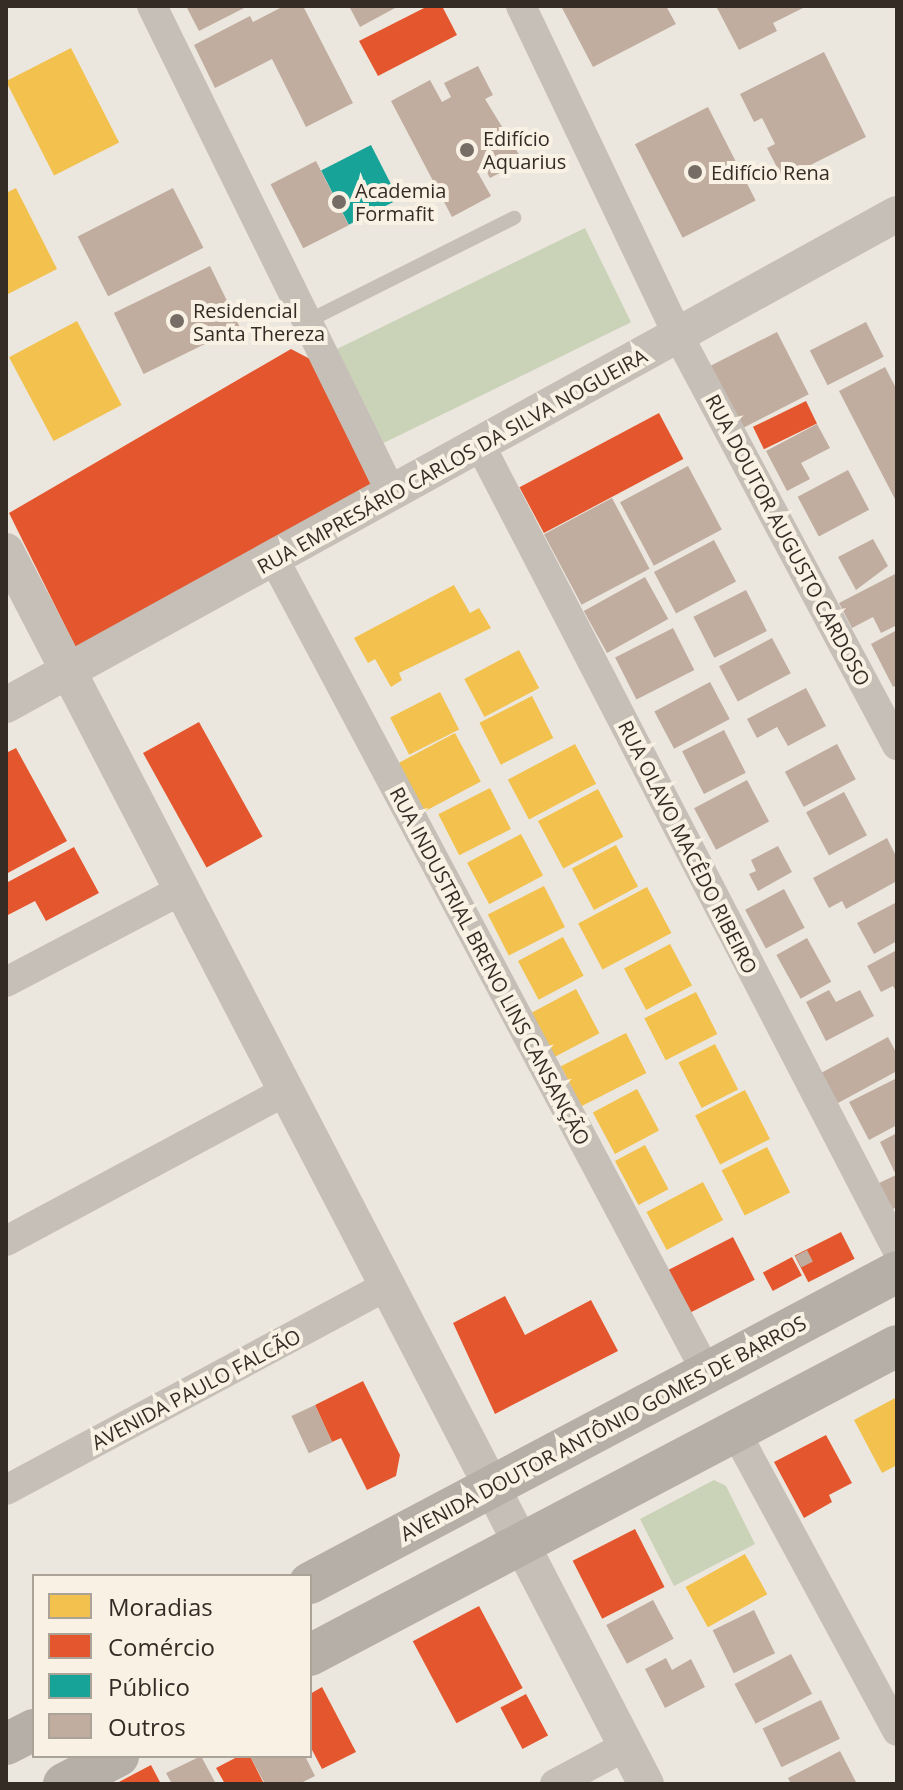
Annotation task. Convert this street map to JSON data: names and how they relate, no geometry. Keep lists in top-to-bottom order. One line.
{"streets":{"main road":["AVENIDA DOUTOR ANTÔNIO GOMES DE BARROS"],"street":["RUA EMPRESÁRIO CARLOS DA SILVA NOGUEIRA","RUA DOUTOR AUGUSTO CARDOSO","RUA OLAVO MACÊDO RIBEIRO","RUA INDUSTRIAL BRENO LINS CANSANÇÃO","AVENIDA PAULO FALCÃO"]},"crossings":[["RUA EMPRESÁRIO CARLOS DA SILVA NOGUEIRA","RUA DOUTOR AUGUSTO CARDOSO"],["RUA EMPRESÁRIO CARLOS DA SILVA NOGUEIRA","RUA OLAVO MACÊDO RIBEIRO"],["RUA EMPRESÁRIO CARLOS DA SILVA NOGUEIRA","RUA INDUSTRIAL BRENO LINS CANSANÇÃO"],["RUA OLAVO MACÊDO RIBEIRO","AVENIDA DOUTOR ANTÔNIO GOMES DE BARROS"],["RUA INDUSTRIAL BRENO LINS CANSANÇÃO","AVENIDA DOUTOR ANTÔNIO GOMES DE BARROS"]],"places":["Edifício Aquarius","Edifício Rena","Academia Formafit","Residencial Santa Thereza"],"legend":["Moradias","Comércio","Público","Outros"]}
